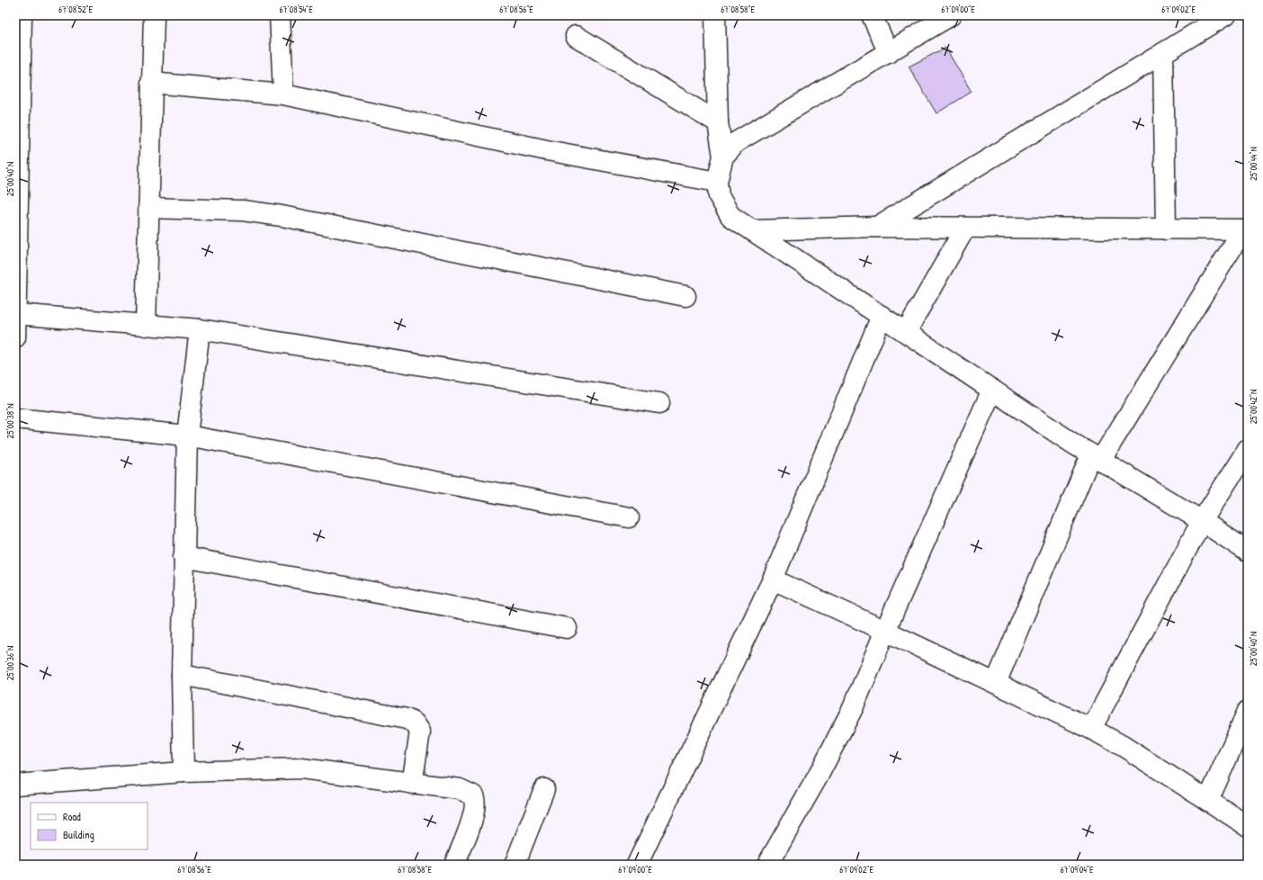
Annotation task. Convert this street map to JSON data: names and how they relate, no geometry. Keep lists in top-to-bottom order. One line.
{"legend":["Road","Building"],"coordinates":["67°08'52\"E","67°08'54\"E","67°08'56\"E","67°08'58\"E","67°09'00\"E","67°09'02\"E","25°00'44\"N","25°00'40\"N","25°00'42\"N","25°00'38\"N","25°00'36\"N","67°09'04\"E"]}
